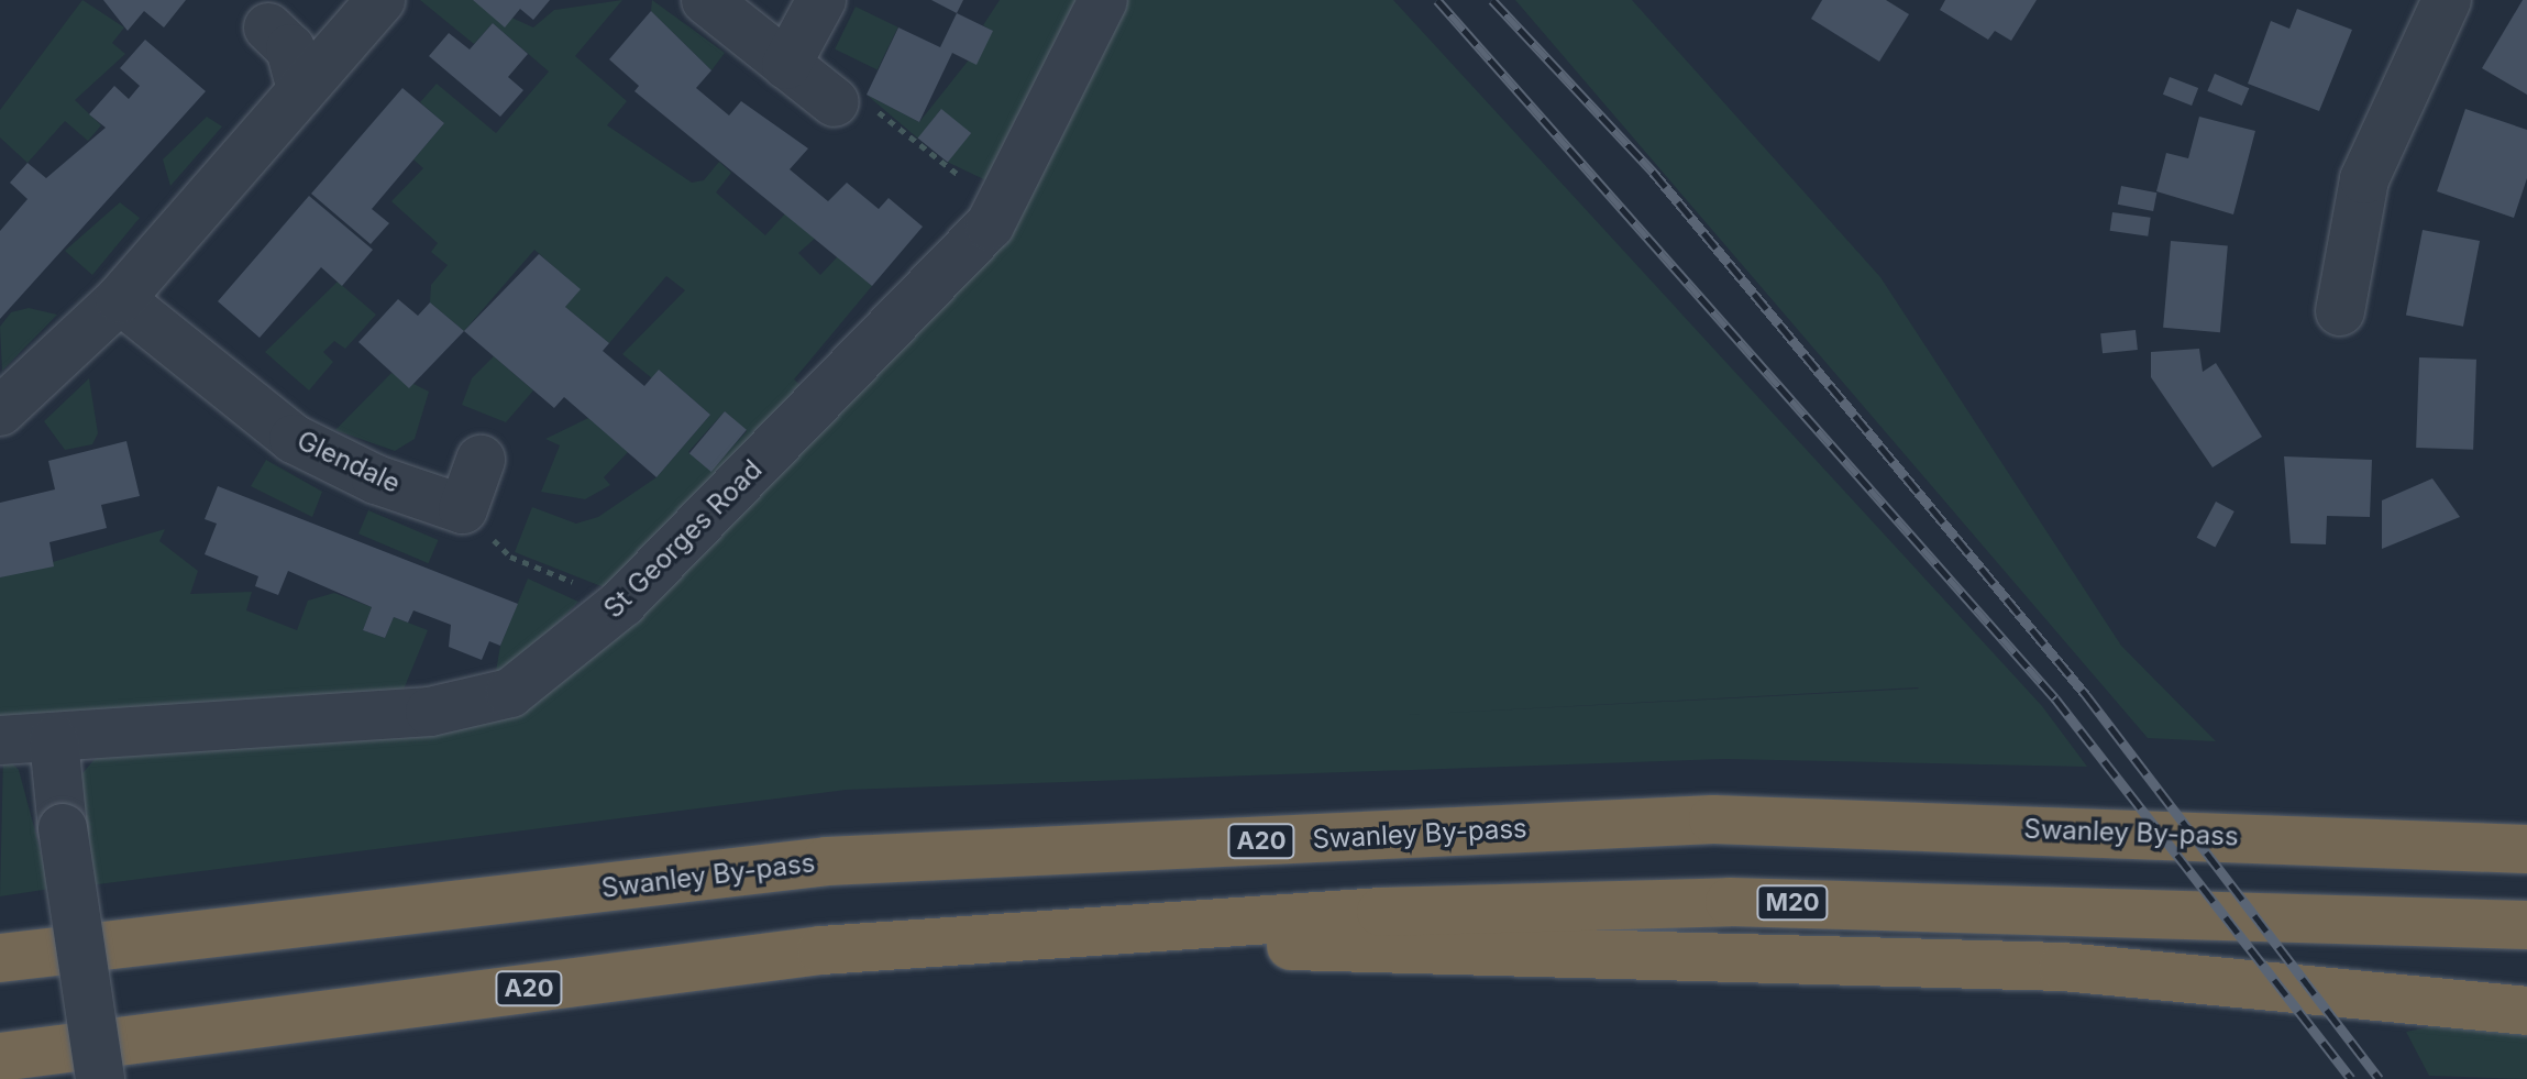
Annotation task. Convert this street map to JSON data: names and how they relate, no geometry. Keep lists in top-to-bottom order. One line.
{"streets":{"highway":["Swanley By-pass","A20","M20"],"street":["Glendale","St Georges Road"]},"crossings":[["A20","M20"]]}
